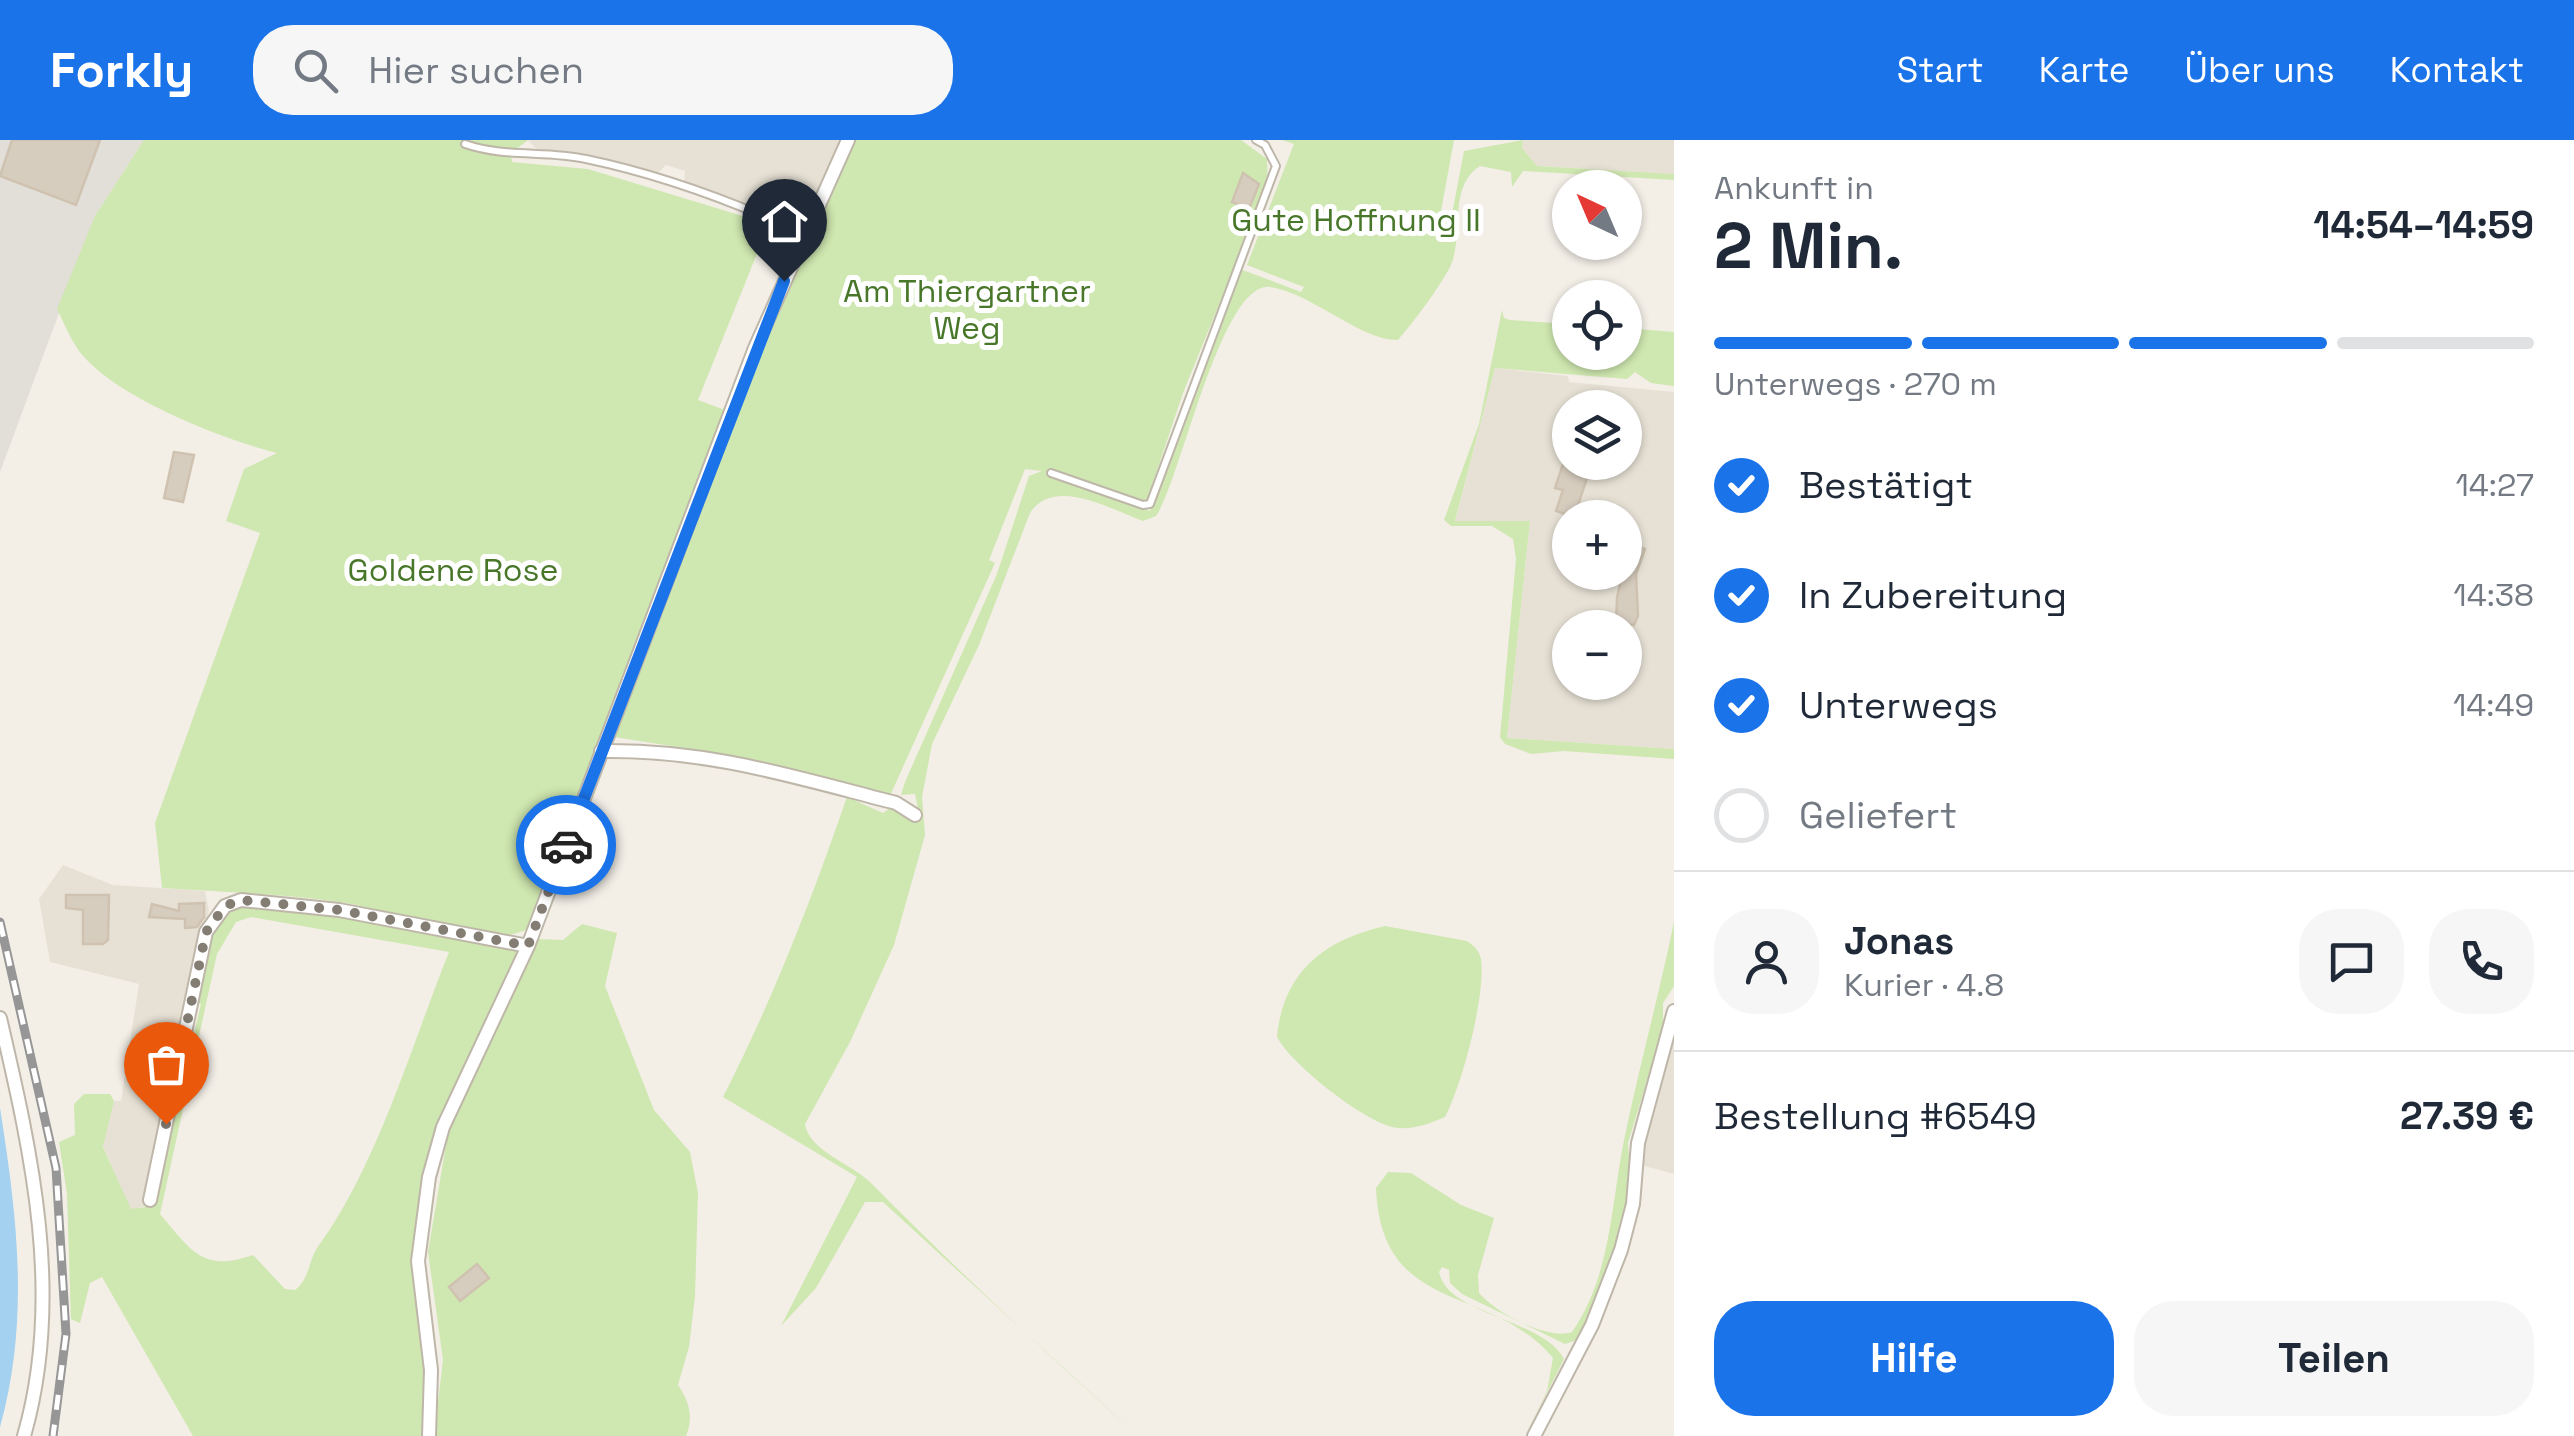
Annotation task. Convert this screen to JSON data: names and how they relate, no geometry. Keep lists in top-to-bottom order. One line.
{"parks":["Gute Hoffnung II","Am Thiergartner Weg","Goldene Rose"],"north":"top left","page":{"header":"Forkly","search":"Hier suchen","nav":["Start","Karte","Über uns","Kontakt"],"heading":["2 Min.","Ankunft in","14:54–14:59"],"panel":["Jonas","Kurier · 4.8","Bestellung #6549","27.39 €"],"map_buttons":["+","−"],"bar":"Unterwegs · 270 m","list":[["Bestätigt","14:27"],["In Zubereitung","14:38"],["Unterwegs","14:49"],"Geliefert"],"buttons":["Hilfe","Teilen"]}}
